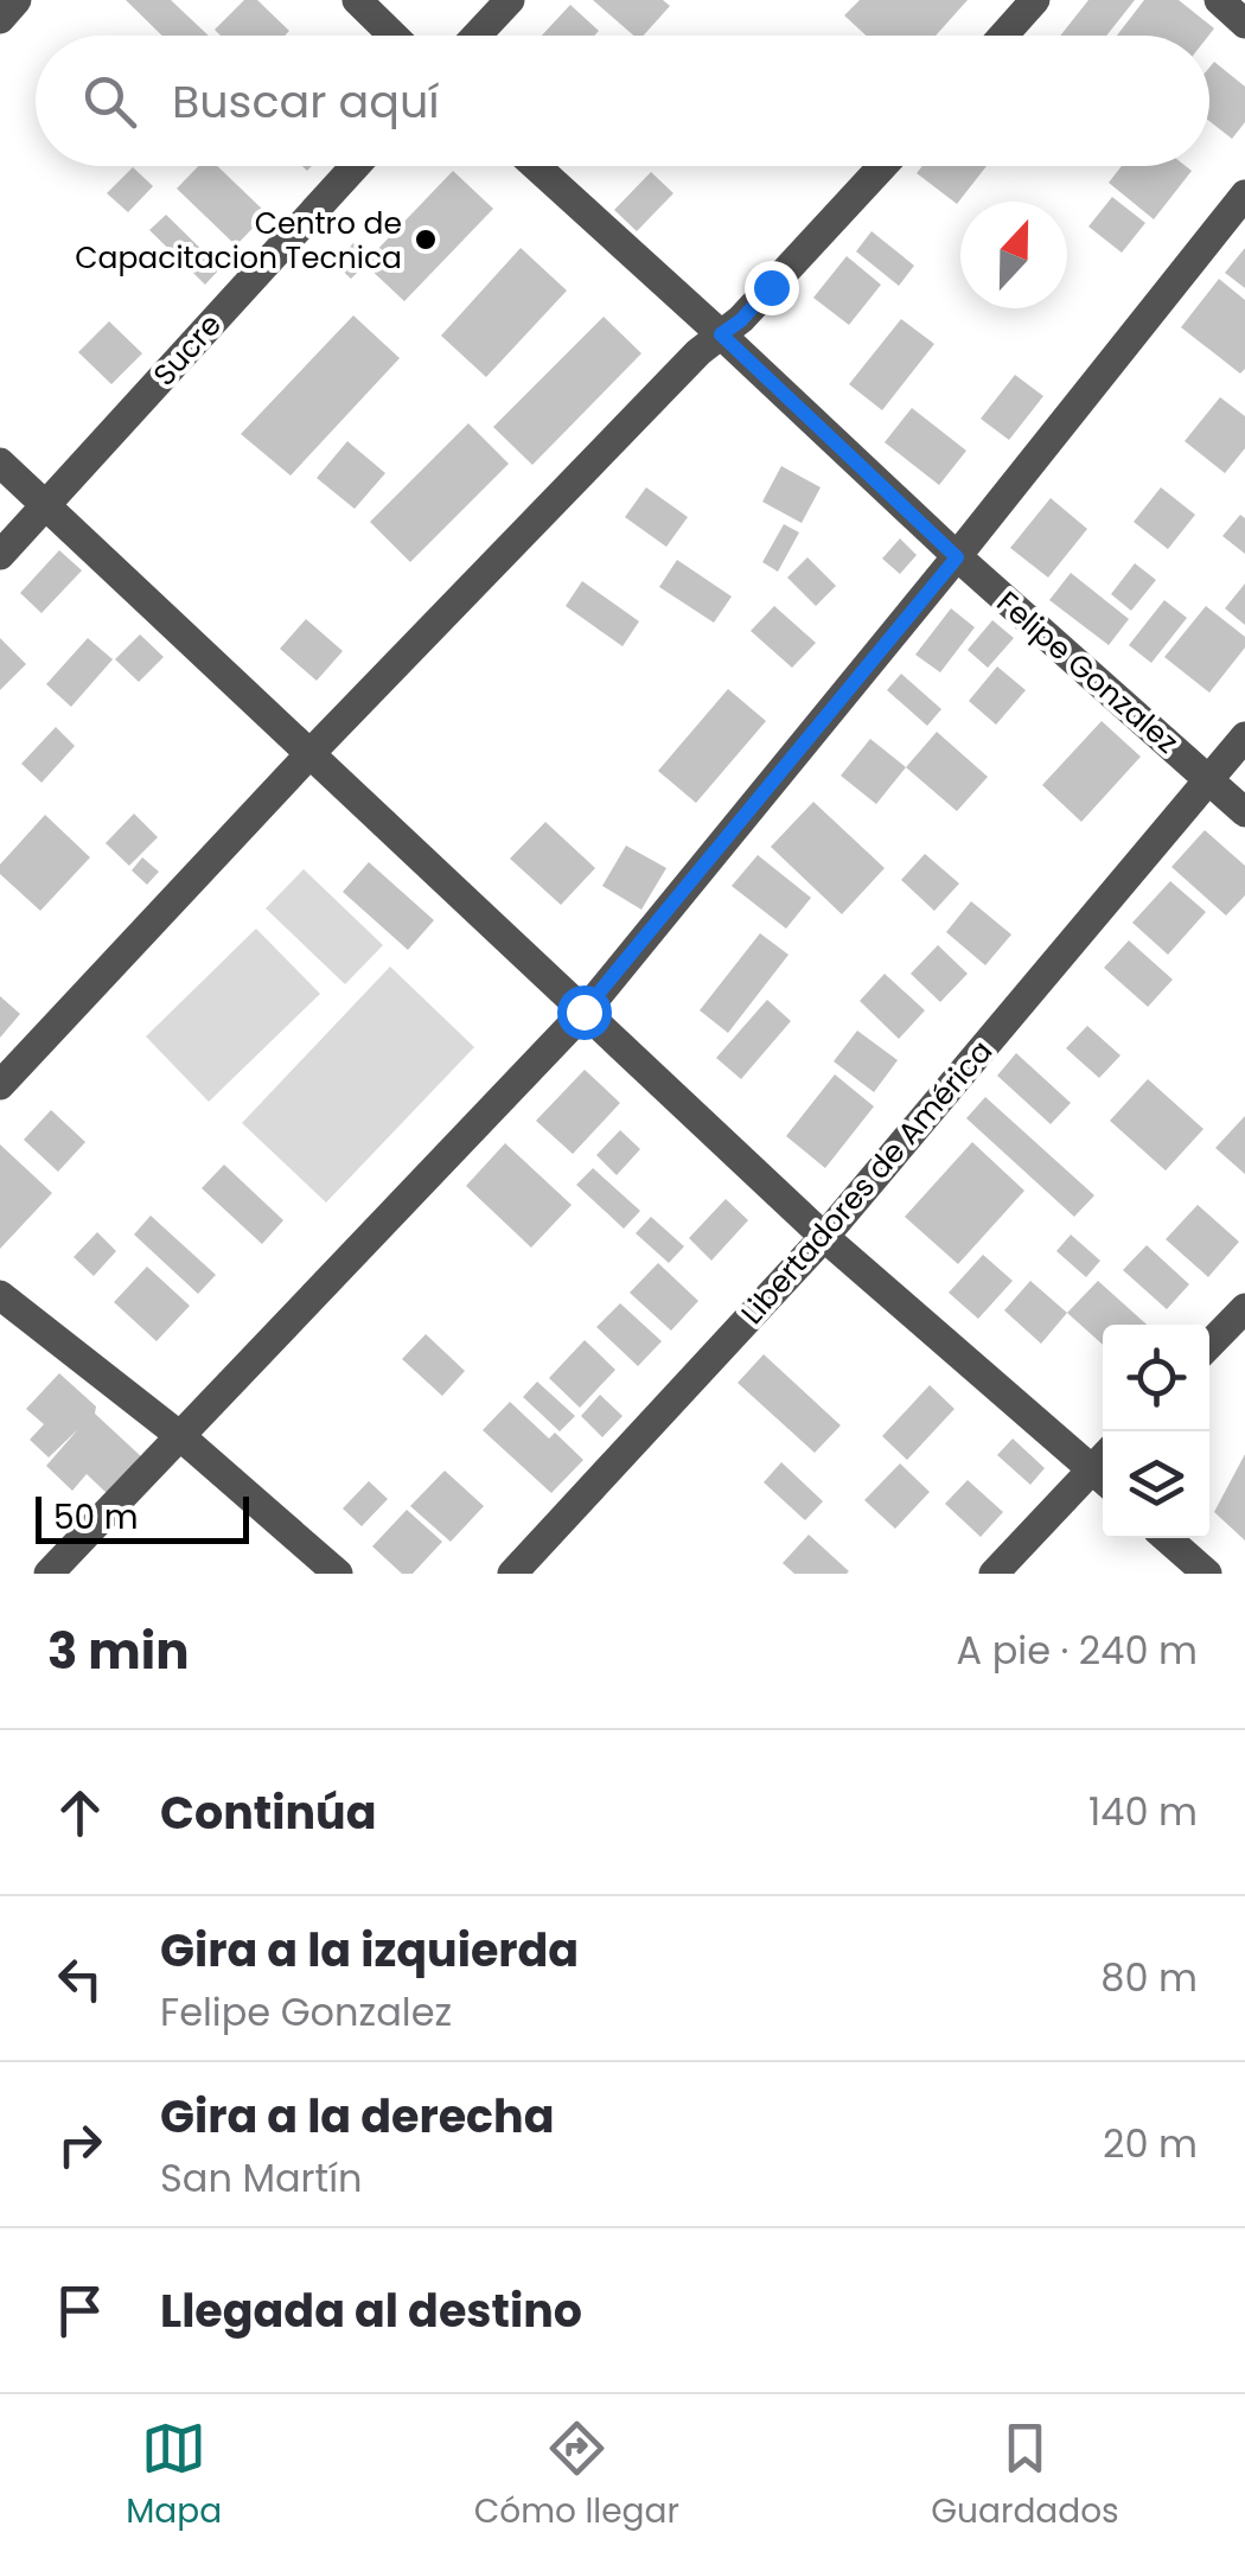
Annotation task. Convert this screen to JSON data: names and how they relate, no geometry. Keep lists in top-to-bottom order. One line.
{"streets":{"street":["Sucre","Felipe Gonzalez","Libertadores de América"]},"crossings":[["Felipe Gonzalez","Libertadores de América"]],"places":["Centro de Capacitacion Tecnica"],"scale_bar":"50 m","north":"top","page":{"search":"Buscar aquí","scale":"50 m","heading":["3 min","A pie · 240 m"],"list":[["Continúa","140 m"],["Gira a la izquierda","Felipe Gonzalez","80 m"],["Gira a la derecha","San Martín","20 m"],"Llegada al destino"],"nav":["Mapa","Cómo llegar","Guardados"]}}
